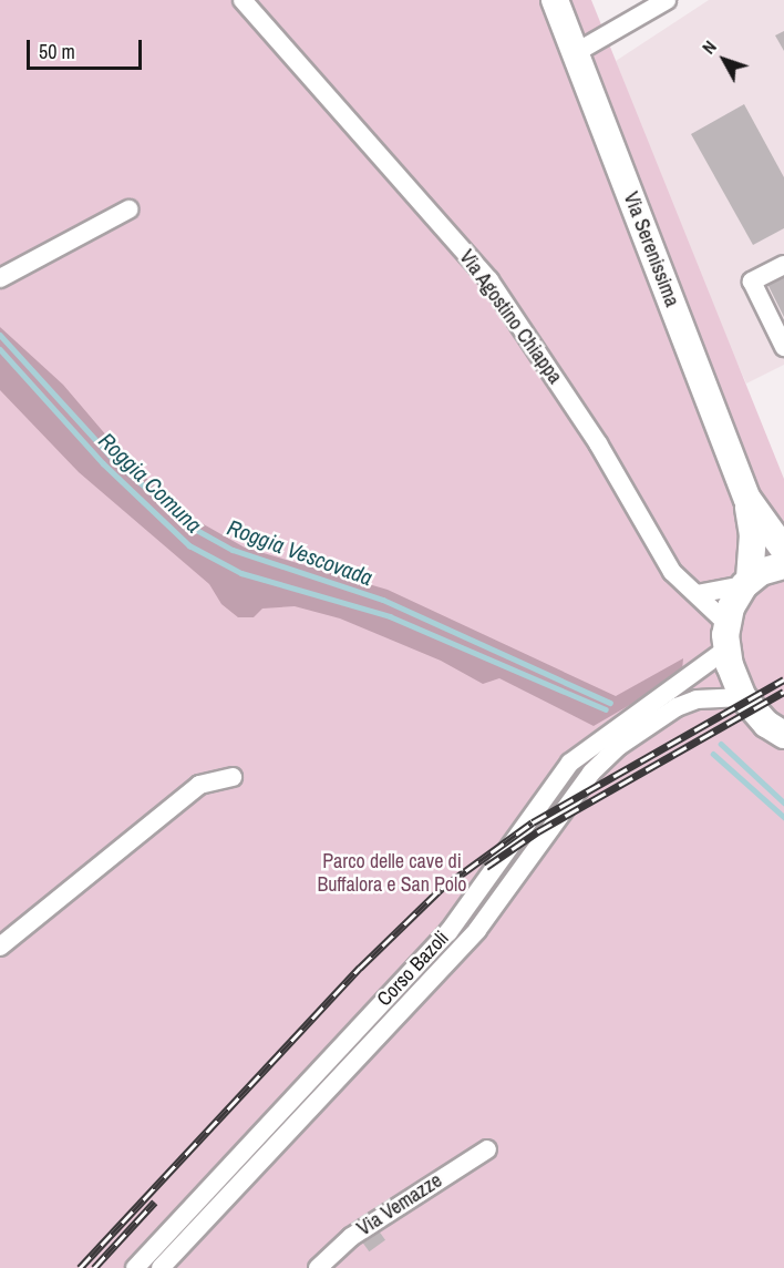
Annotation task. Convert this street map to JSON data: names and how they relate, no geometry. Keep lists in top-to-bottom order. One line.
{"streets":{"main road":["Via Serenissima"],"street":["Via Agostino Chiappa","Corso Bazoli","Via Vemazze"]},"crossings":[["Via Serenissima","Via Agostino Chiappa"],["Via Serenissima","Corso Bazoli"],["Via Agostino Chiappa","Corso Bazoli"]],"water":["Roggia Comuna","Roggia Vescovada"],"parks":["Parco delle cave di Buffalora e San Polo"],"scale_bar":"50 m","north":"top left"}
